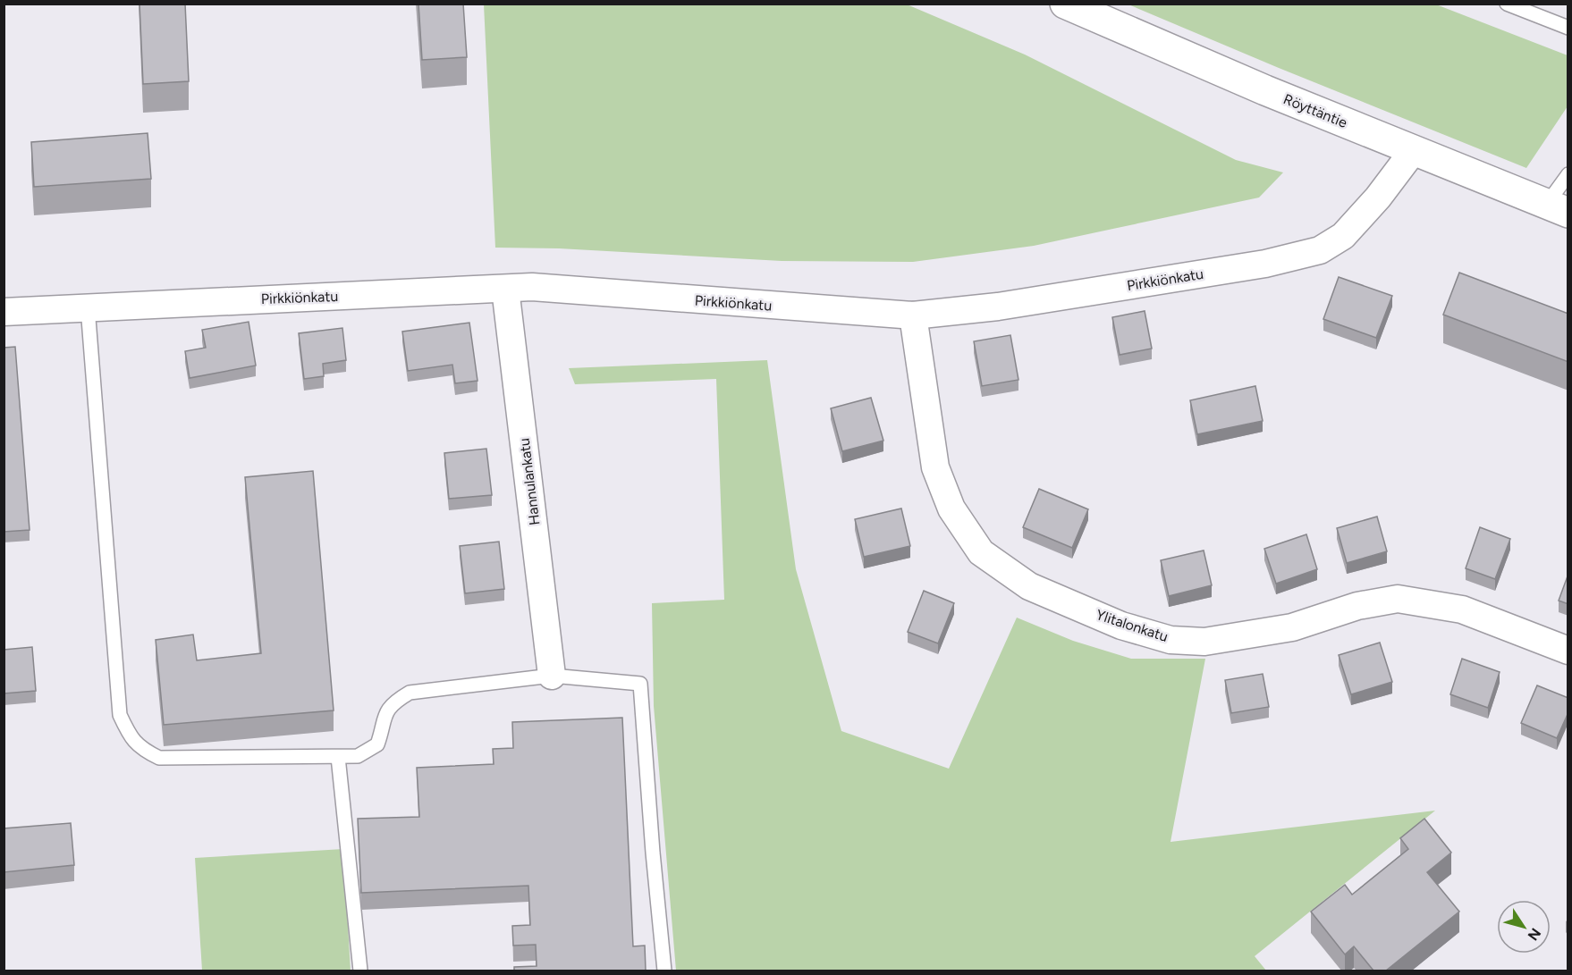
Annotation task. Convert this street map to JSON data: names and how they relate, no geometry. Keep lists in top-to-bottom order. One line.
{"streets":{"street":["Röyttäntie","Pirkkiönkatu","Hannulankatu","Ylitalonkatu"]},"crossings":[["Röyttäntie","Pirkkiönkatu"],["Pirkkiönkatu","Hannulankatu"],["Pirkkiönkatu","Ylitalonkatu"]],"north":"bottom right"}
